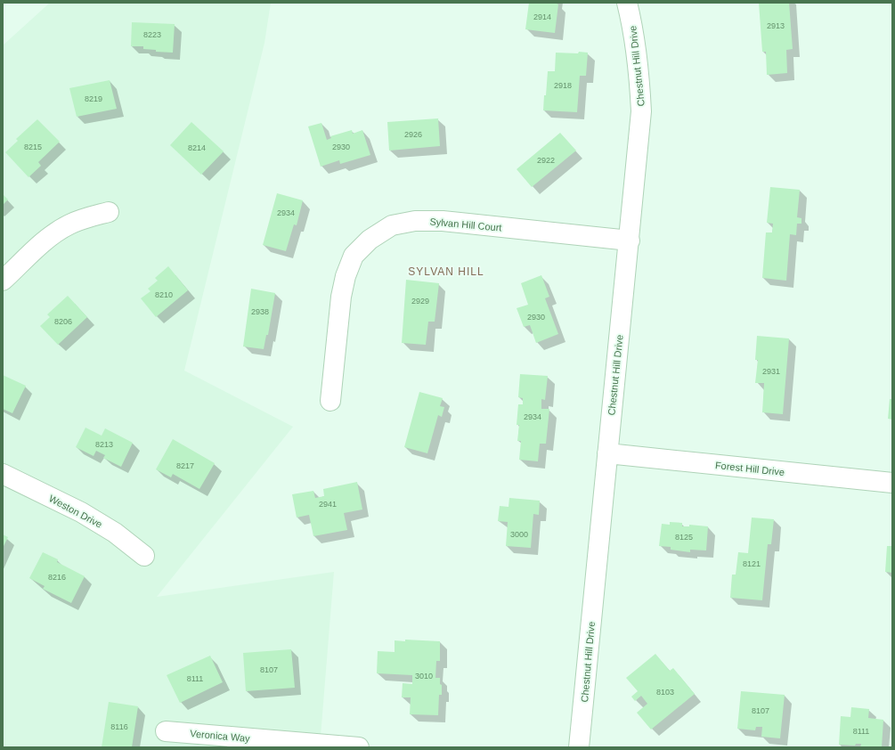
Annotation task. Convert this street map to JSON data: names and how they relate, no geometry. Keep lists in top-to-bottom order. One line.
{"streets":{"street":["Chestnut Hill Drive","Sylvan Hill Court","Forest Hill Drive","Weston Drive","Veronica Way"]},"crossings":[["Chestnut Hill Drive","Sylvan Hill Court"],["Chestnut Hill Drive","Forest Hill Drive"]],"districts":["SYLVAN HILL"],"house_numbers":["2914","2913","8223","2918","8219","2926","8215","2930","8214","2922","2934","8210","2929","2938","2930","8206","2931","2934","8213","8217","2941","3000","8125","8121","8216","8107","3010","8111","8103","8107","8116","8111"]}
